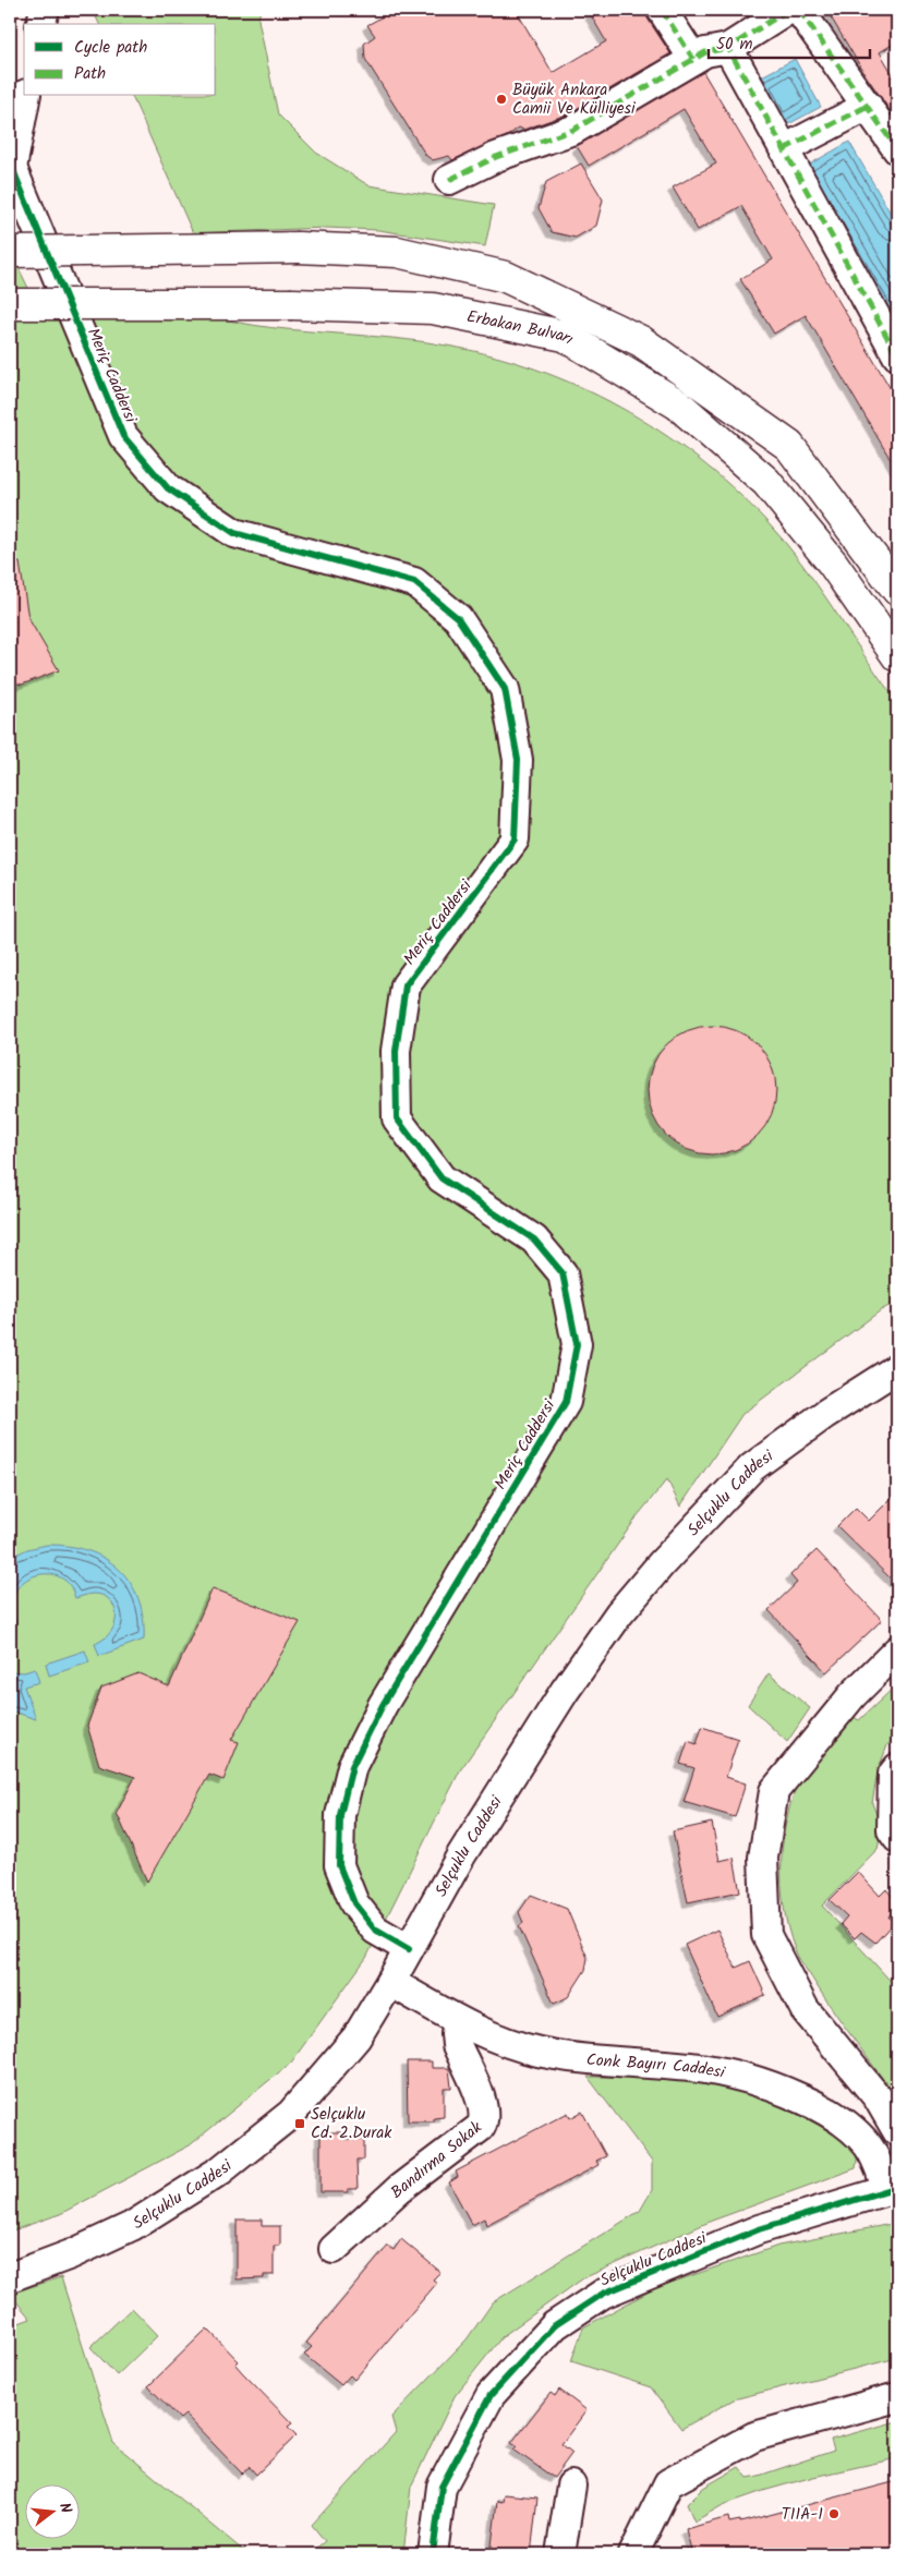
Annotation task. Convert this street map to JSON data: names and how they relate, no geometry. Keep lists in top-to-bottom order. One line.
{"streets":{"highway":["Erbakan Bulvarı"],"street":["Meriç Caddersi","Selçuklu Caddesi","Conk Bayırı Caddesi","Bandırma Sokak"]},"crossings":[["Meriç Caddersi","Selçuklu Caddesi"],["Selçuklu Caddesi","Conk Bayırı Caddesi"],["Conk Bayırı Caddesi","Bandırma Sokak"]],"places":{"other":["Büyük Ankara Camii Ve Külliyesi","T11A-1"],"transit":["Selçuklu Cd. 2.Durak"]},"legend":["Cycle path","Path"],"scale_bar":"50 m","north":"right"}
